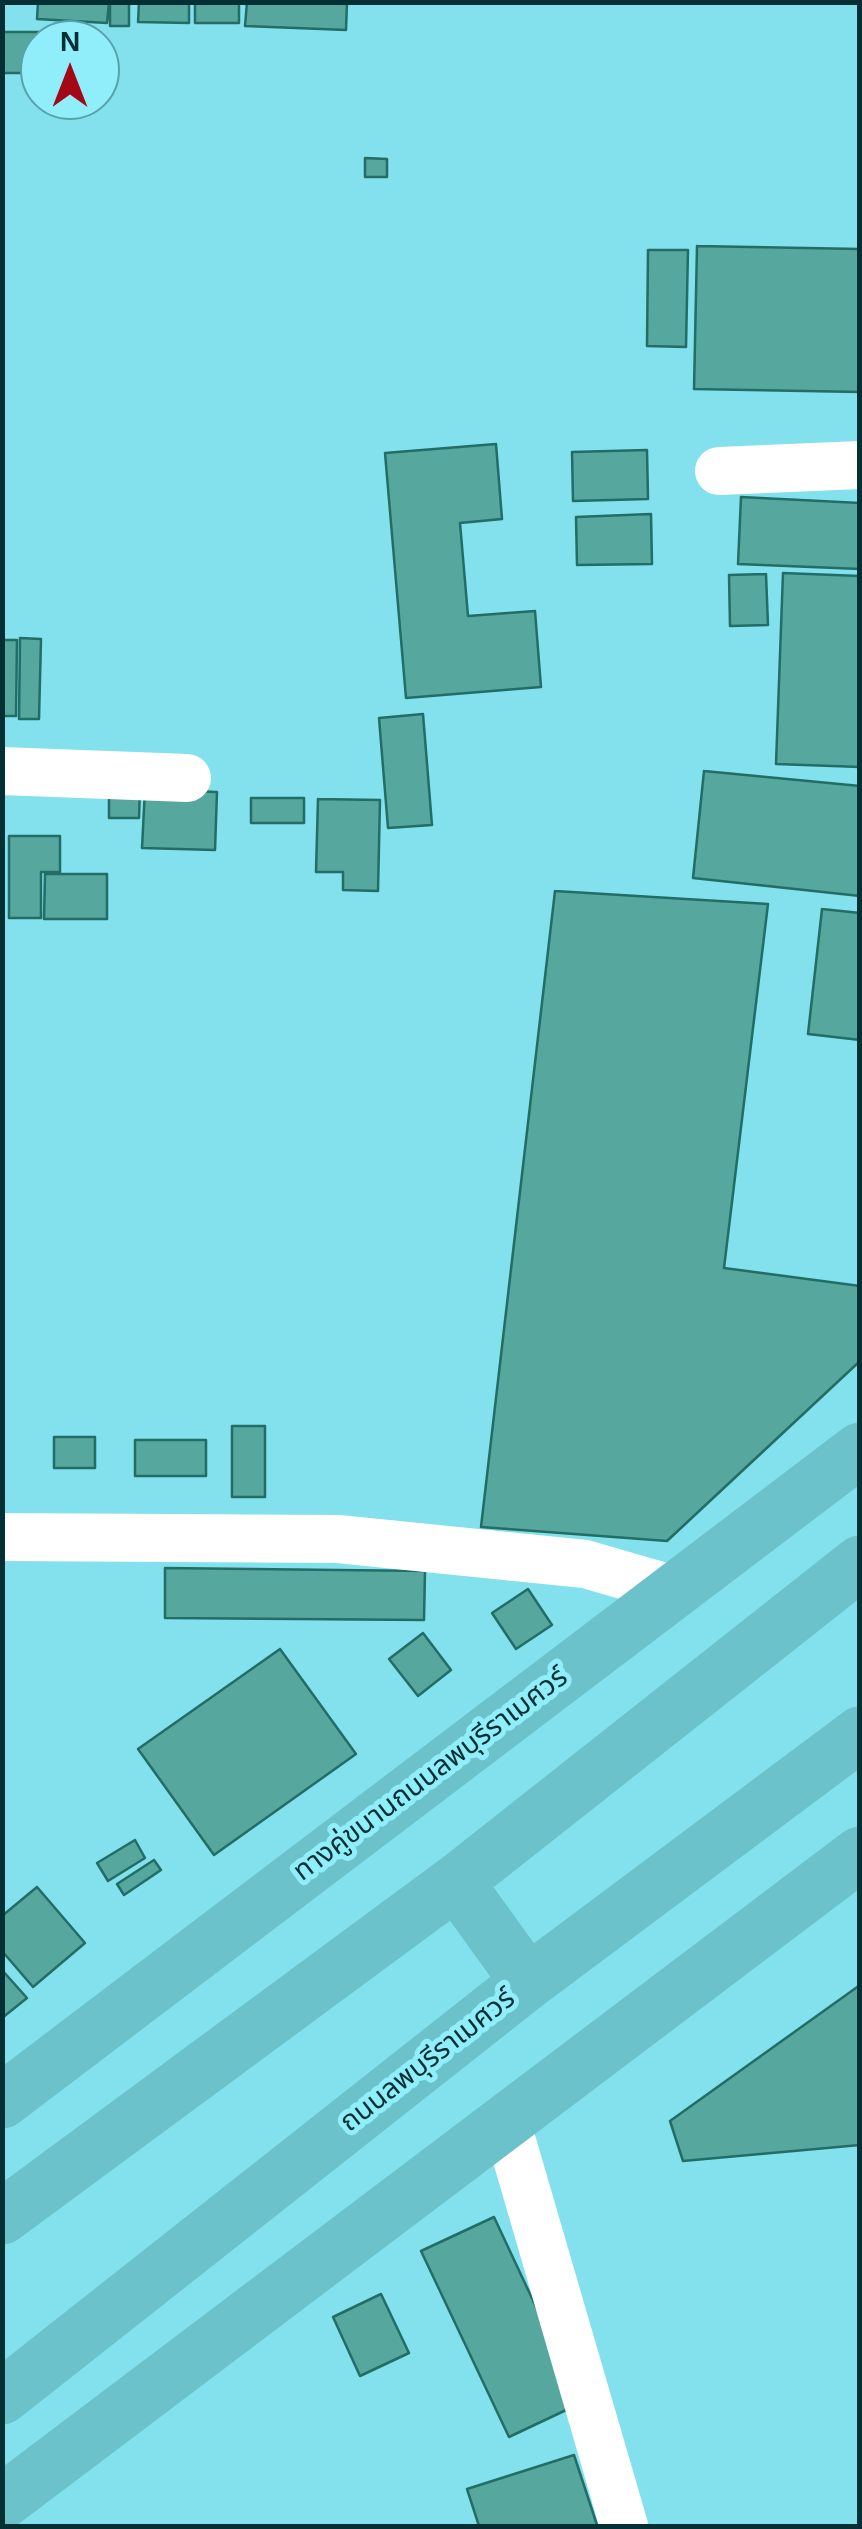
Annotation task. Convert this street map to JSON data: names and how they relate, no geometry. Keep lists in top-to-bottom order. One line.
{"streets":{"main road":["ทางคู่ขนานถนนลพบุรีราเมศวร์","ถนนลพบุรีราเมศวร์"]},"north":"top"}
